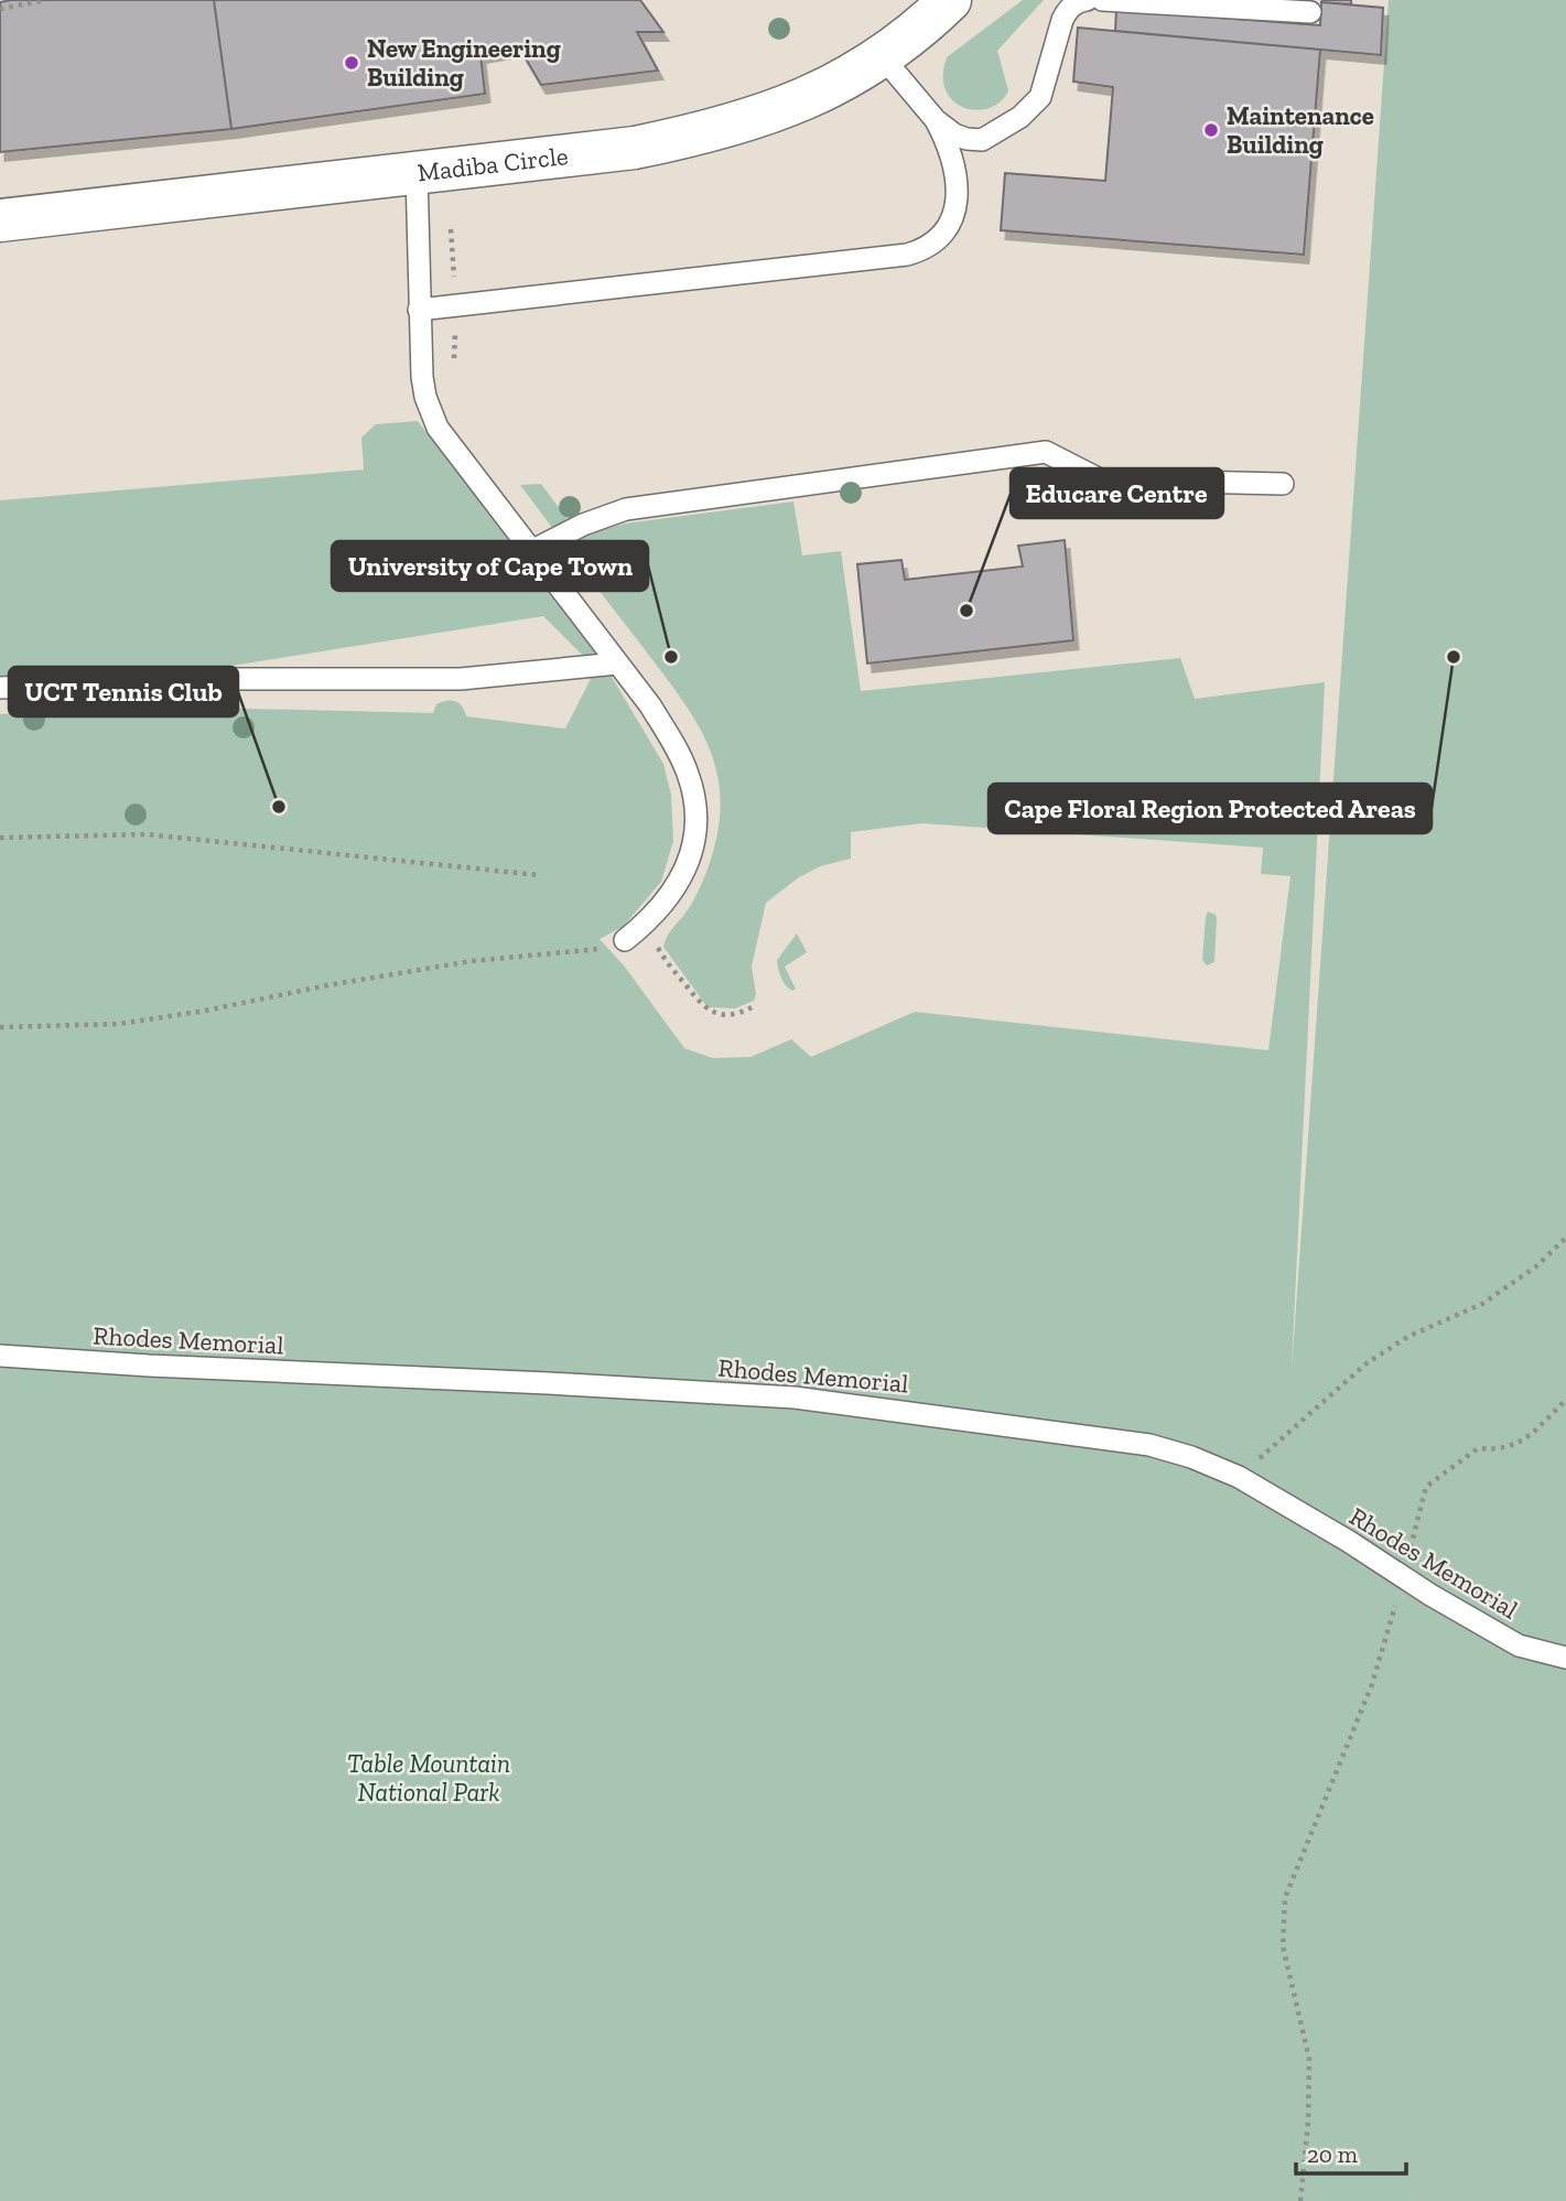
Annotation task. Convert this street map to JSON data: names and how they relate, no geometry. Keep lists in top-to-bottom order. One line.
{"streets":{"street":["Madiba Circle"],"lane":["Rhodes Memorial"]},"parks":["Table Mountain National Park"],"places":["New Engineering Building","Maintenance Building","Educare Centre","University of Cape Town","Cape Floral Region Protected Areas","UCT Tennis Club"],"scale_bar":"20 m"}
